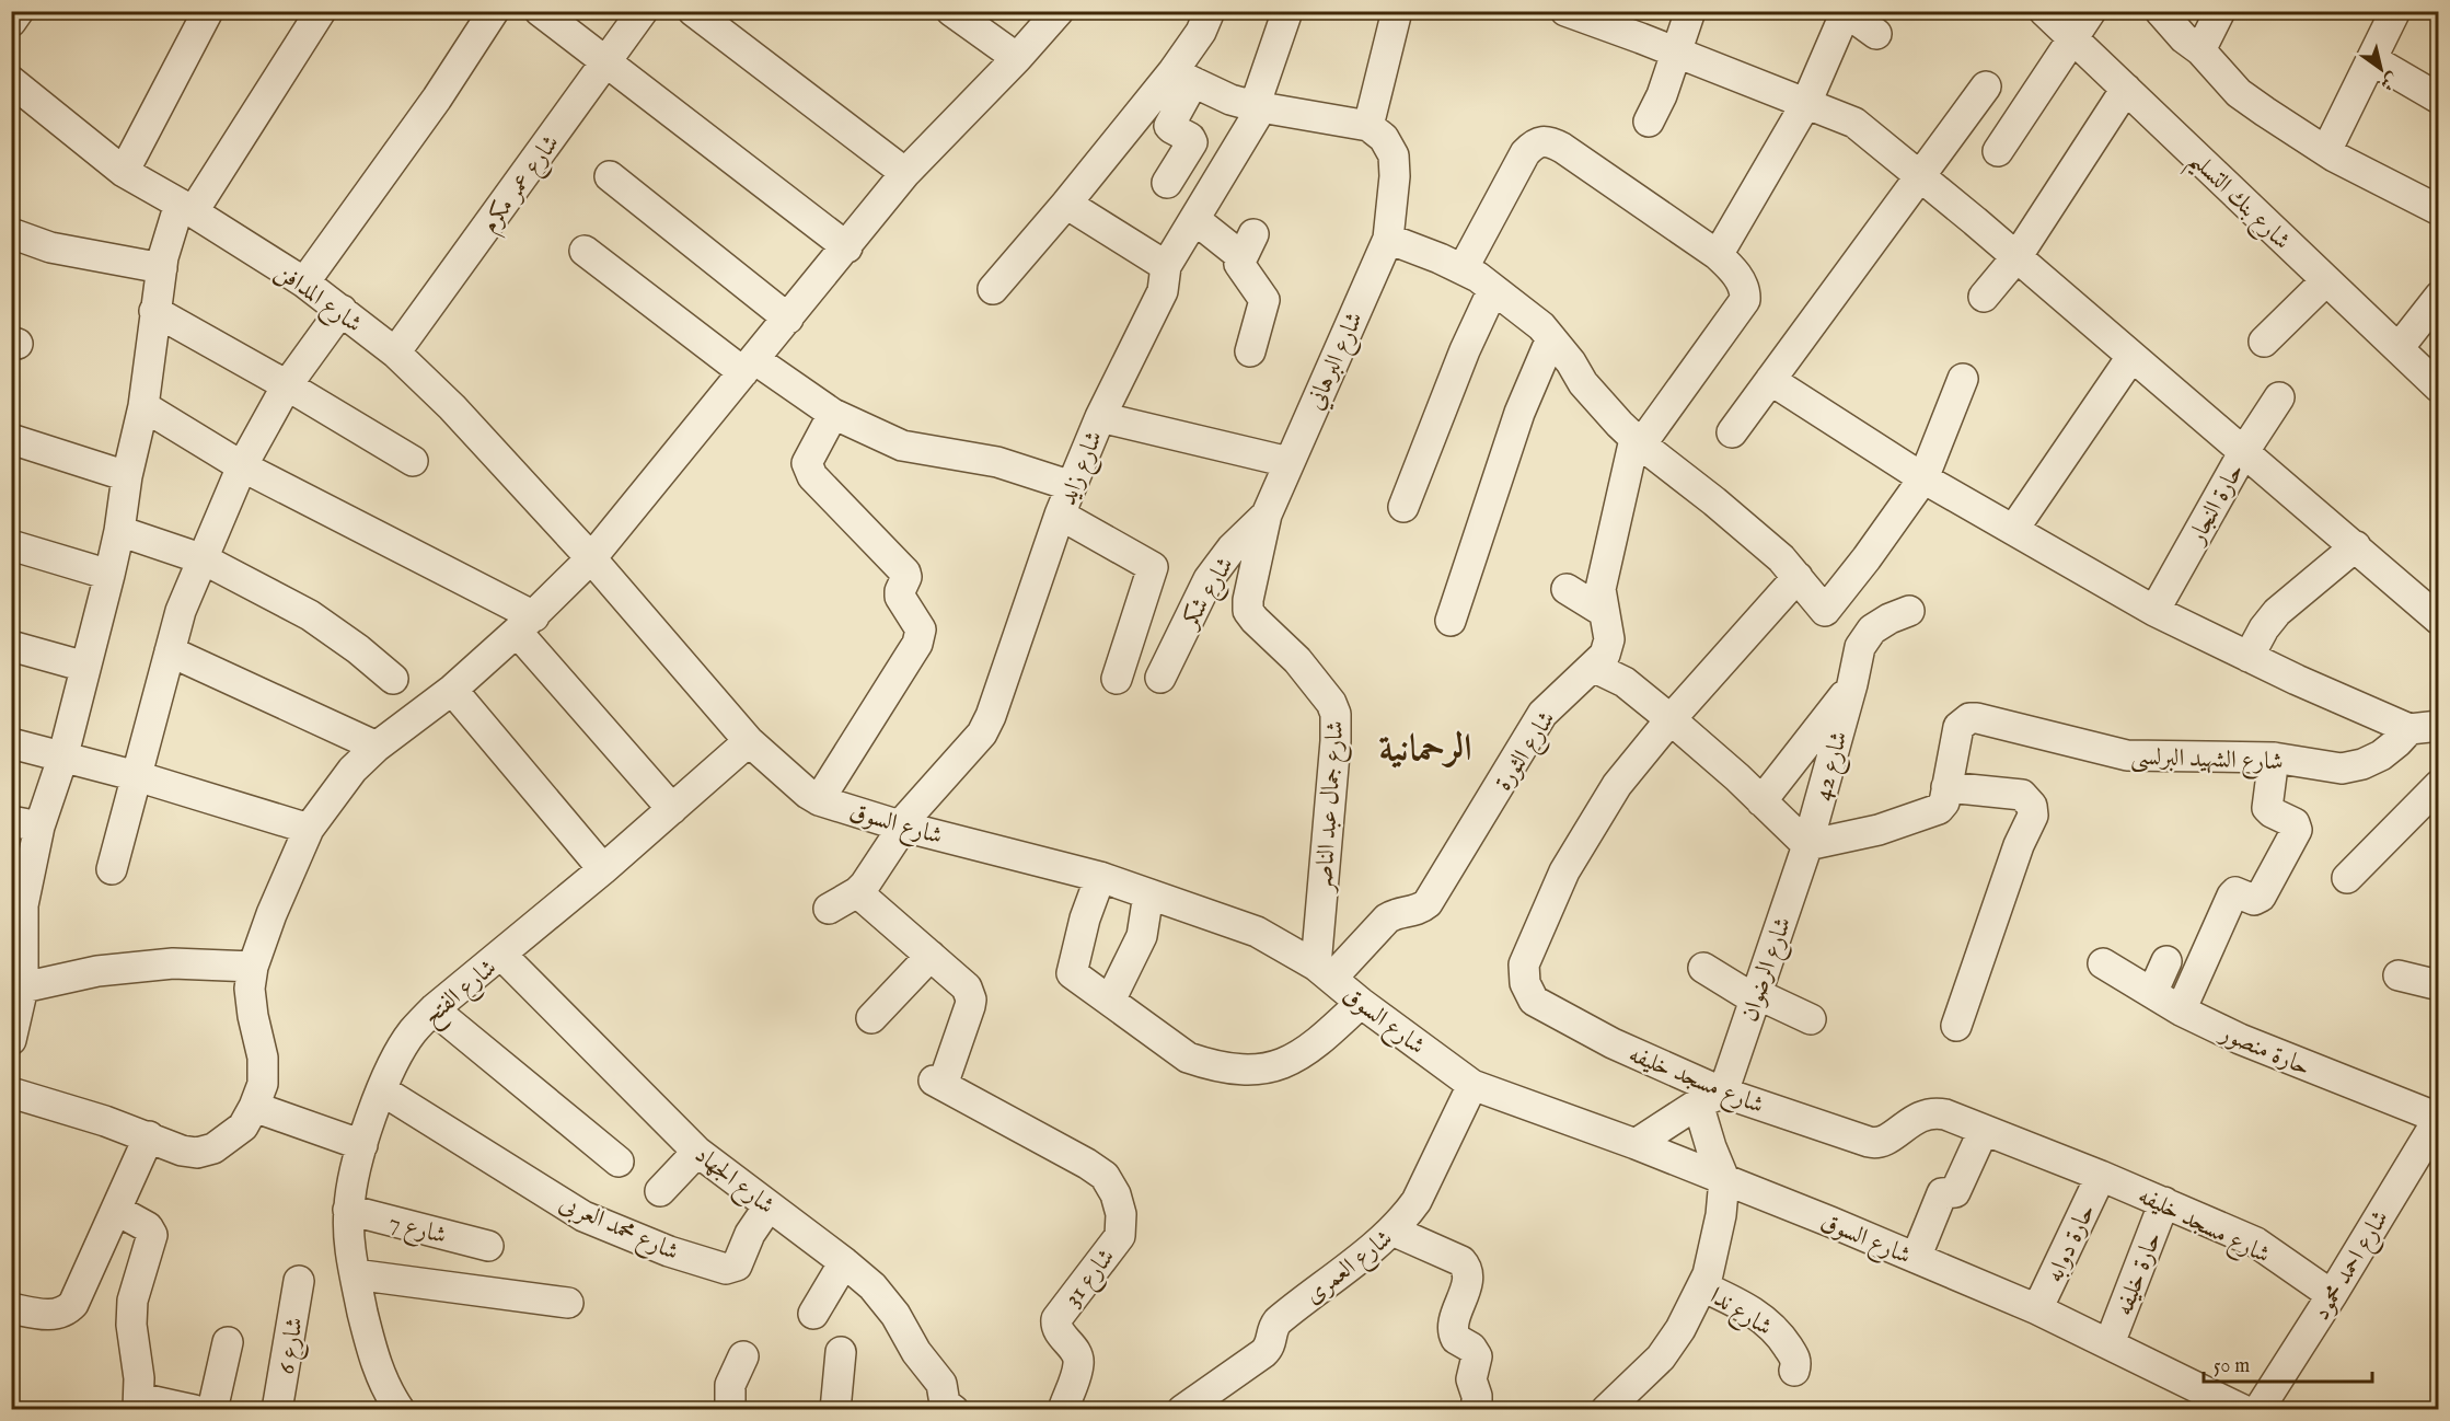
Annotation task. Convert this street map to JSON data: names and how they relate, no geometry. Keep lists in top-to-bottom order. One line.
{"streets":{"street":["شارع عمر مكرم","شارع بنك التسليم","شارع المدافن","شارع البرهاني","شارع زايد","حارة النجار","شارع شكر","شارع الثورة","شارع الشهيد البرلسى","شارع 42","شارع جمال عبد الناصر","شارع السوق","شارع الرضوان","شارع الفتح","حارة منصور","شارع مسجد خليفه","شارع الجهاد","شارع محمد العربى","شارع 7","حارة دوابه","شارع احمد محمود","شارع العمرى","حارة خليفه","شارع 31","شارع ندا","شارع 6"]},"crossings":[["شارع عمر مكرم","شارع المدافن"],["شارع المدافن","شارع السوق"],["شارع البرهاني","شارع شكر"],["شارع البرهاني","شارع جمال عبد الناصر"],["شارع زايد","شارع السوق"],["شارع الثورة","شارع جمال عبد الناصر"],["شارع الثورة","شارع السوق"],["شارع 42","شارع الرضوان"],["شارع جمال عبد الناصر","شارع السوق"],["شارع السوق","شارع الفتح"],["شارع السوق","حارة دوابه"],["شارع السوق","شارع العمرى"],["شارع السوق","حارة خليفه"],["شارع الرضوان","شارع مسجد خليفه"],["شارع الفتح","شارع الجهاد"],["شارع الفتح","شارع محمد العربى"],["شارع الفتح","شارع 7"],["حارة منصور","شارع احمد محمود"],["شارع مسجد خليفه","حارة دوابه"],["شارع مسجد خليفه","شارع احمد محمود"],["شارع مسجد خليفه","حارة خليفه"],["شارع الجهاد","شارع محمد العربى"]],"districts":["الرحمانية"],"scale_bar":"50 m","north":"bottom right"}
